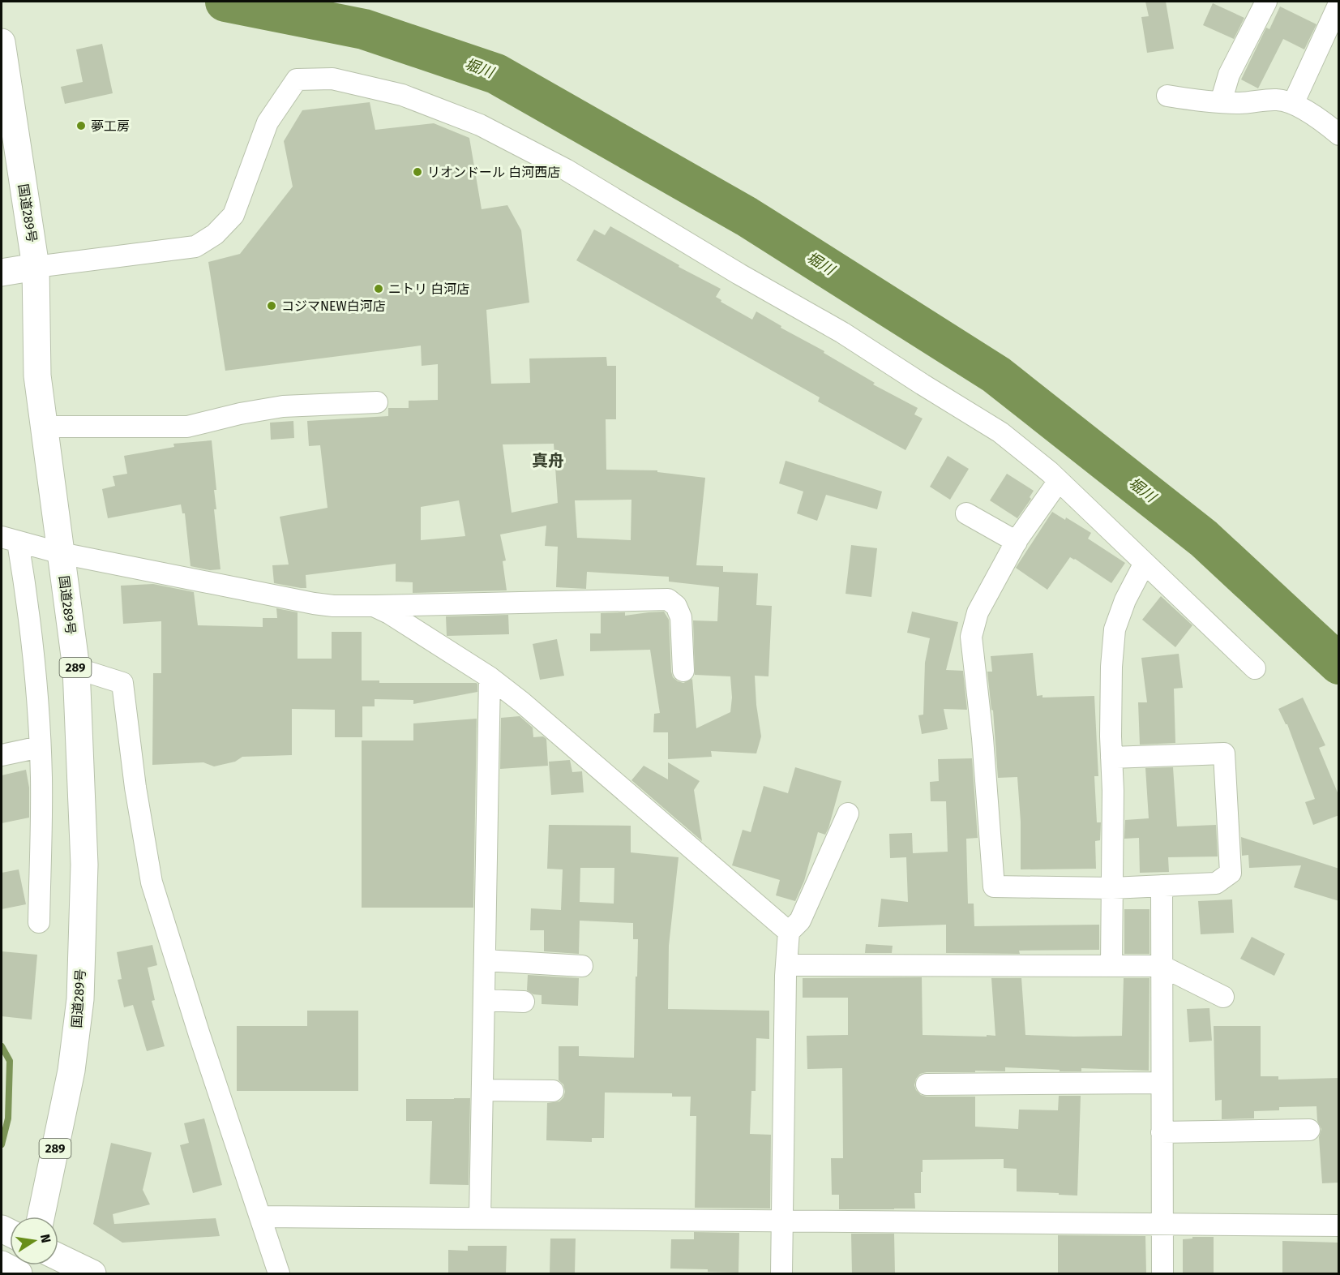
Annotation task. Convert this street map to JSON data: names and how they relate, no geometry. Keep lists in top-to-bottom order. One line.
{"streets":{"main road":["国道289号","289"]},"districts":["真舟"],"water":["堀川"],"places":["夢工房","リオンドール 白河西店","ニトリ 白河店","コジマNEW白河店"],"north":"right"}
